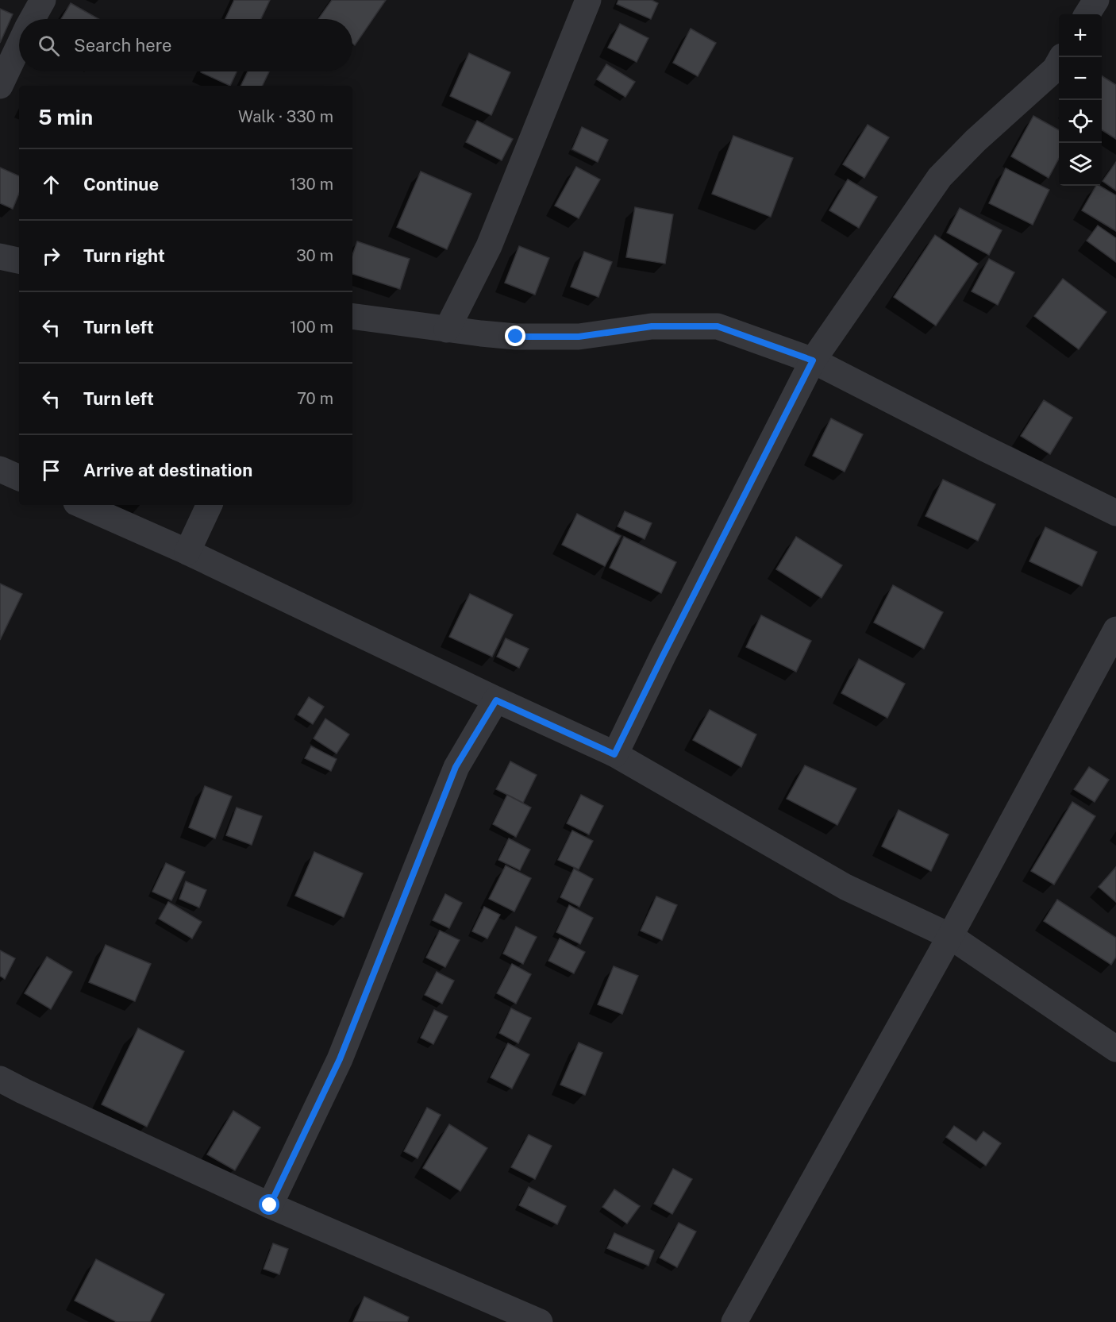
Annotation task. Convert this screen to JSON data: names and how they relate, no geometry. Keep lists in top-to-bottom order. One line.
{"page":{"map_buttons":["+","−"],"search":"Search here","heading":["5 min","Walk · 330 m"],"list":[["Continue","130 m"],["Turn right","30 m"],["Turn left","100 m"],["Turn left","70 m"],"Arrive at destination"]}}
